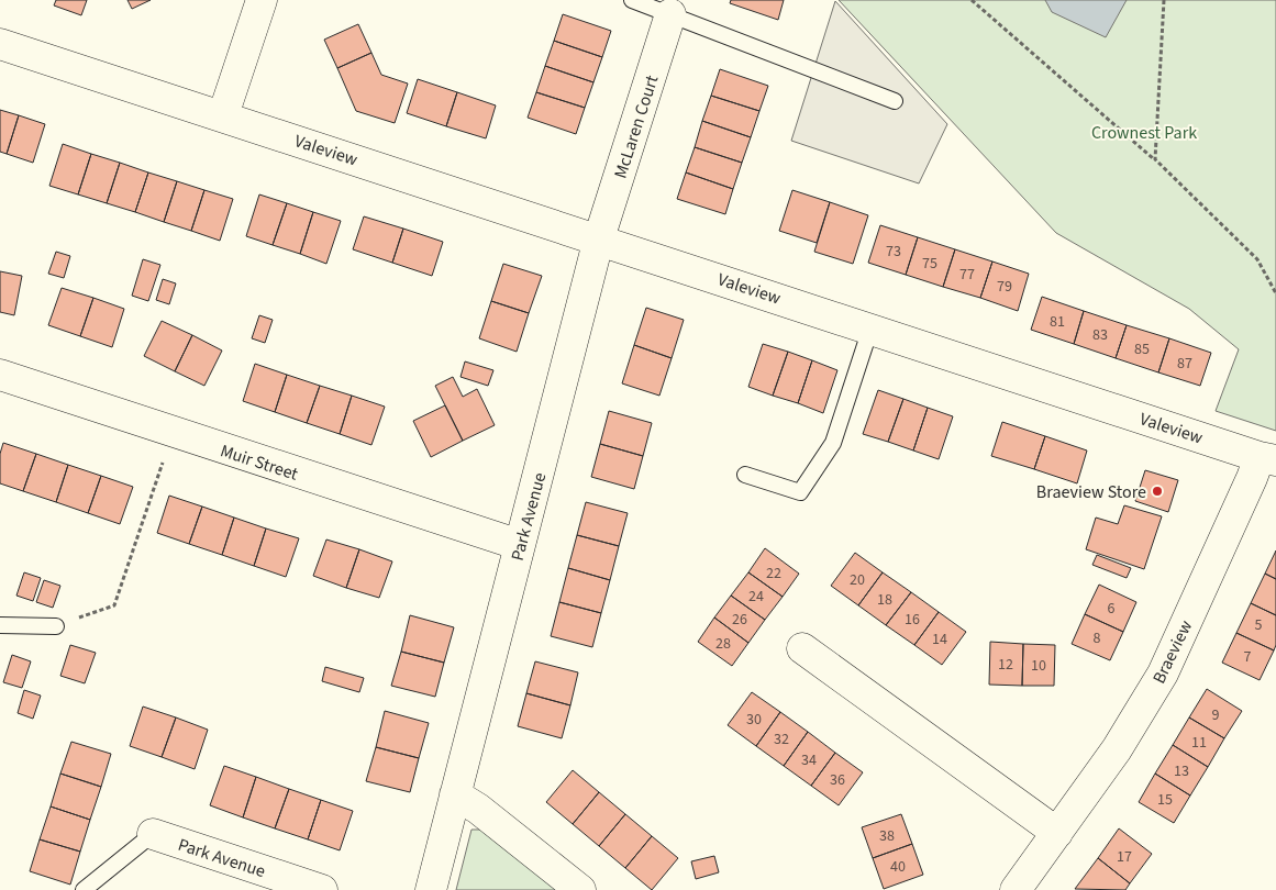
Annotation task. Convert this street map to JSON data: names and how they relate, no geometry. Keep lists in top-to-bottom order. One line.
{"streets":{"street":["McLaren Court","Valeview","Muir Street","Park Avenue","Braeview"]},"crossings":[["McLaren Court","Valeview"],["McLaren Court","Park Avenue"],["Valeview","Park Avenue"],["Valeview","Braeview"],["Muir Street","Park Avenue"]],"parks":["Crownest Park"],"places":["Braeview Store"],"house_numbers":["73","75","77","79","81","83","85","87","22","20","24","18","6","26","16","5","8","14","28","7","12","10","9","30","32","11","34","13","36","15","38","17","40"]}
